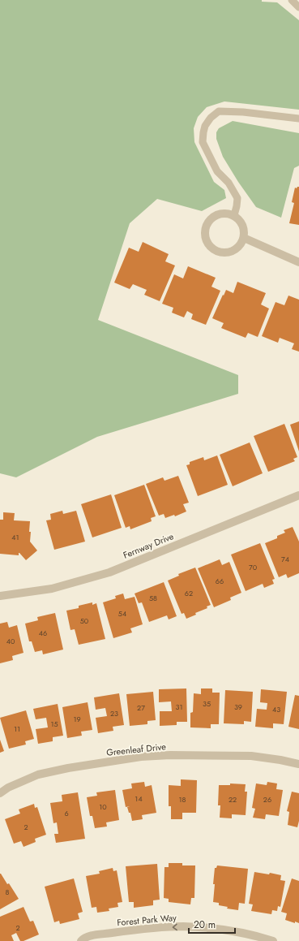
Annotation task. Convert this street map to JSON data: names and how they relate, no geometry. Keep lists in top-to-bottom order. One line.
{"streets":{"street":["Fernway Drive","Greenleaf Drive","Forest Park Way"]},"one_way":["Forest Park Way"],"house_numbers":["41","74","70","66","62","58","54","50","46","40","35","31","39","27","43","23","19","15","11","14","18","22","26","10","6","2","8","2"],"scale_bar":"20 m"}
